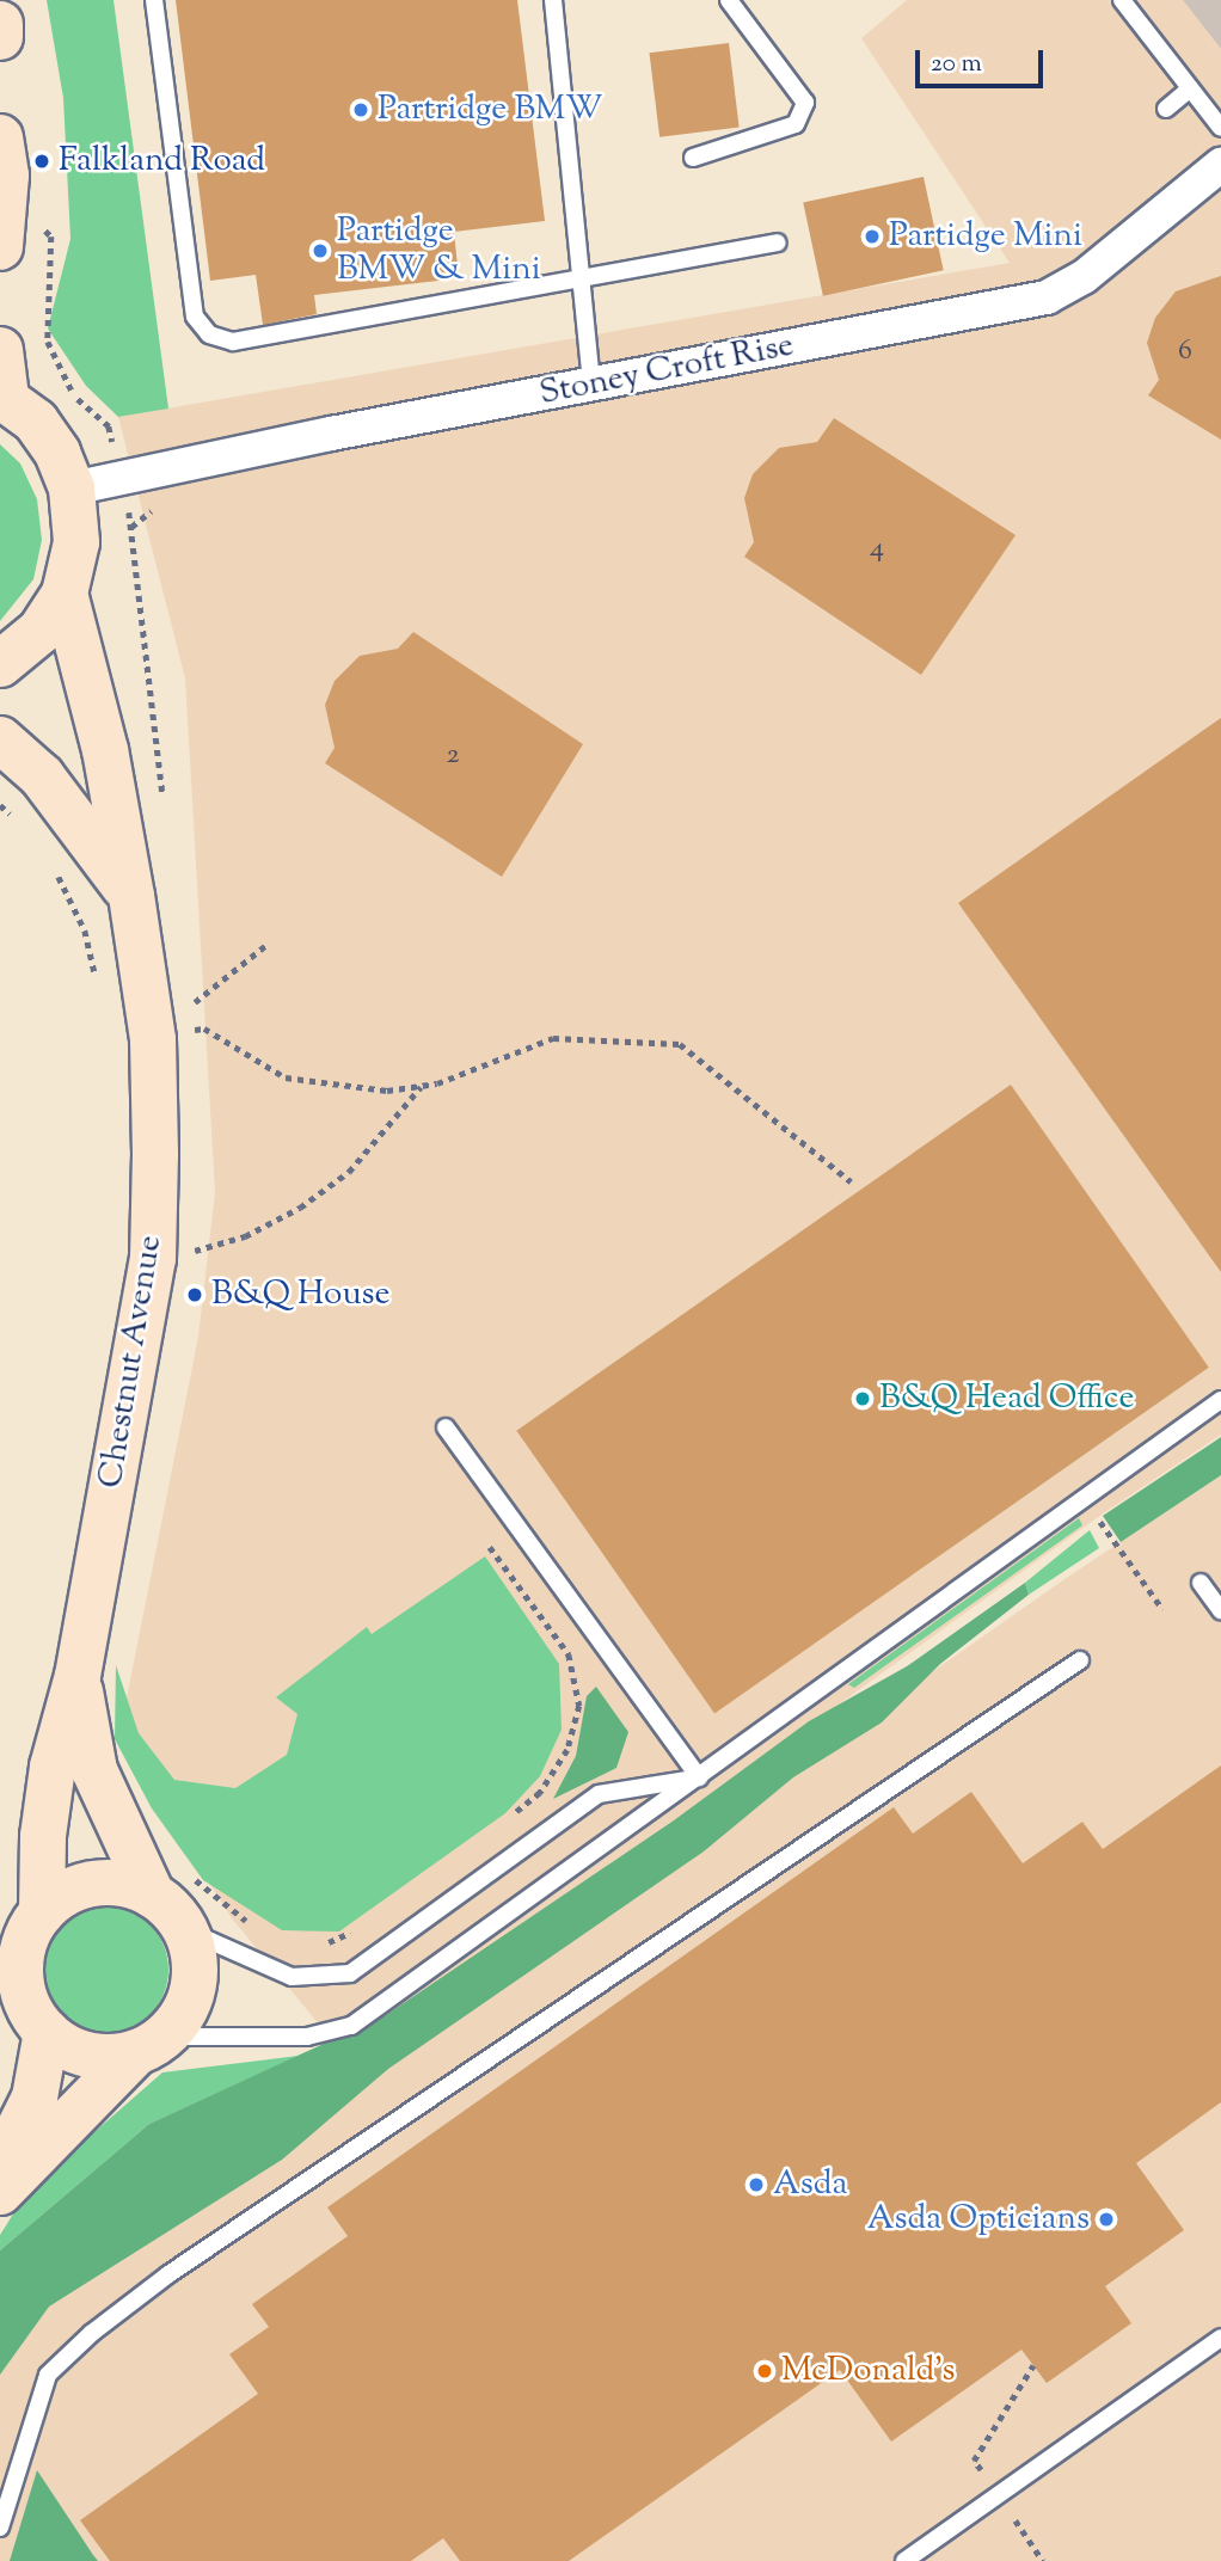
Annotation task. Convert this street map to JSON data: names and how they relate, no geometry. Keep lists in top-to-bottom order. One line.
{"streets":{"street":["Stoney Croft Rise","Chestnut Avenue"]},"places":["Partridge BMW","Falkland Road","Partidge Mini","Partidge BMW & Mini","B&Q House","B&Q Head Office","Asda","Asda Opticians","McDonald's"],"house_numbers":["6","4","2"],"scale_bar":"20 m"}
